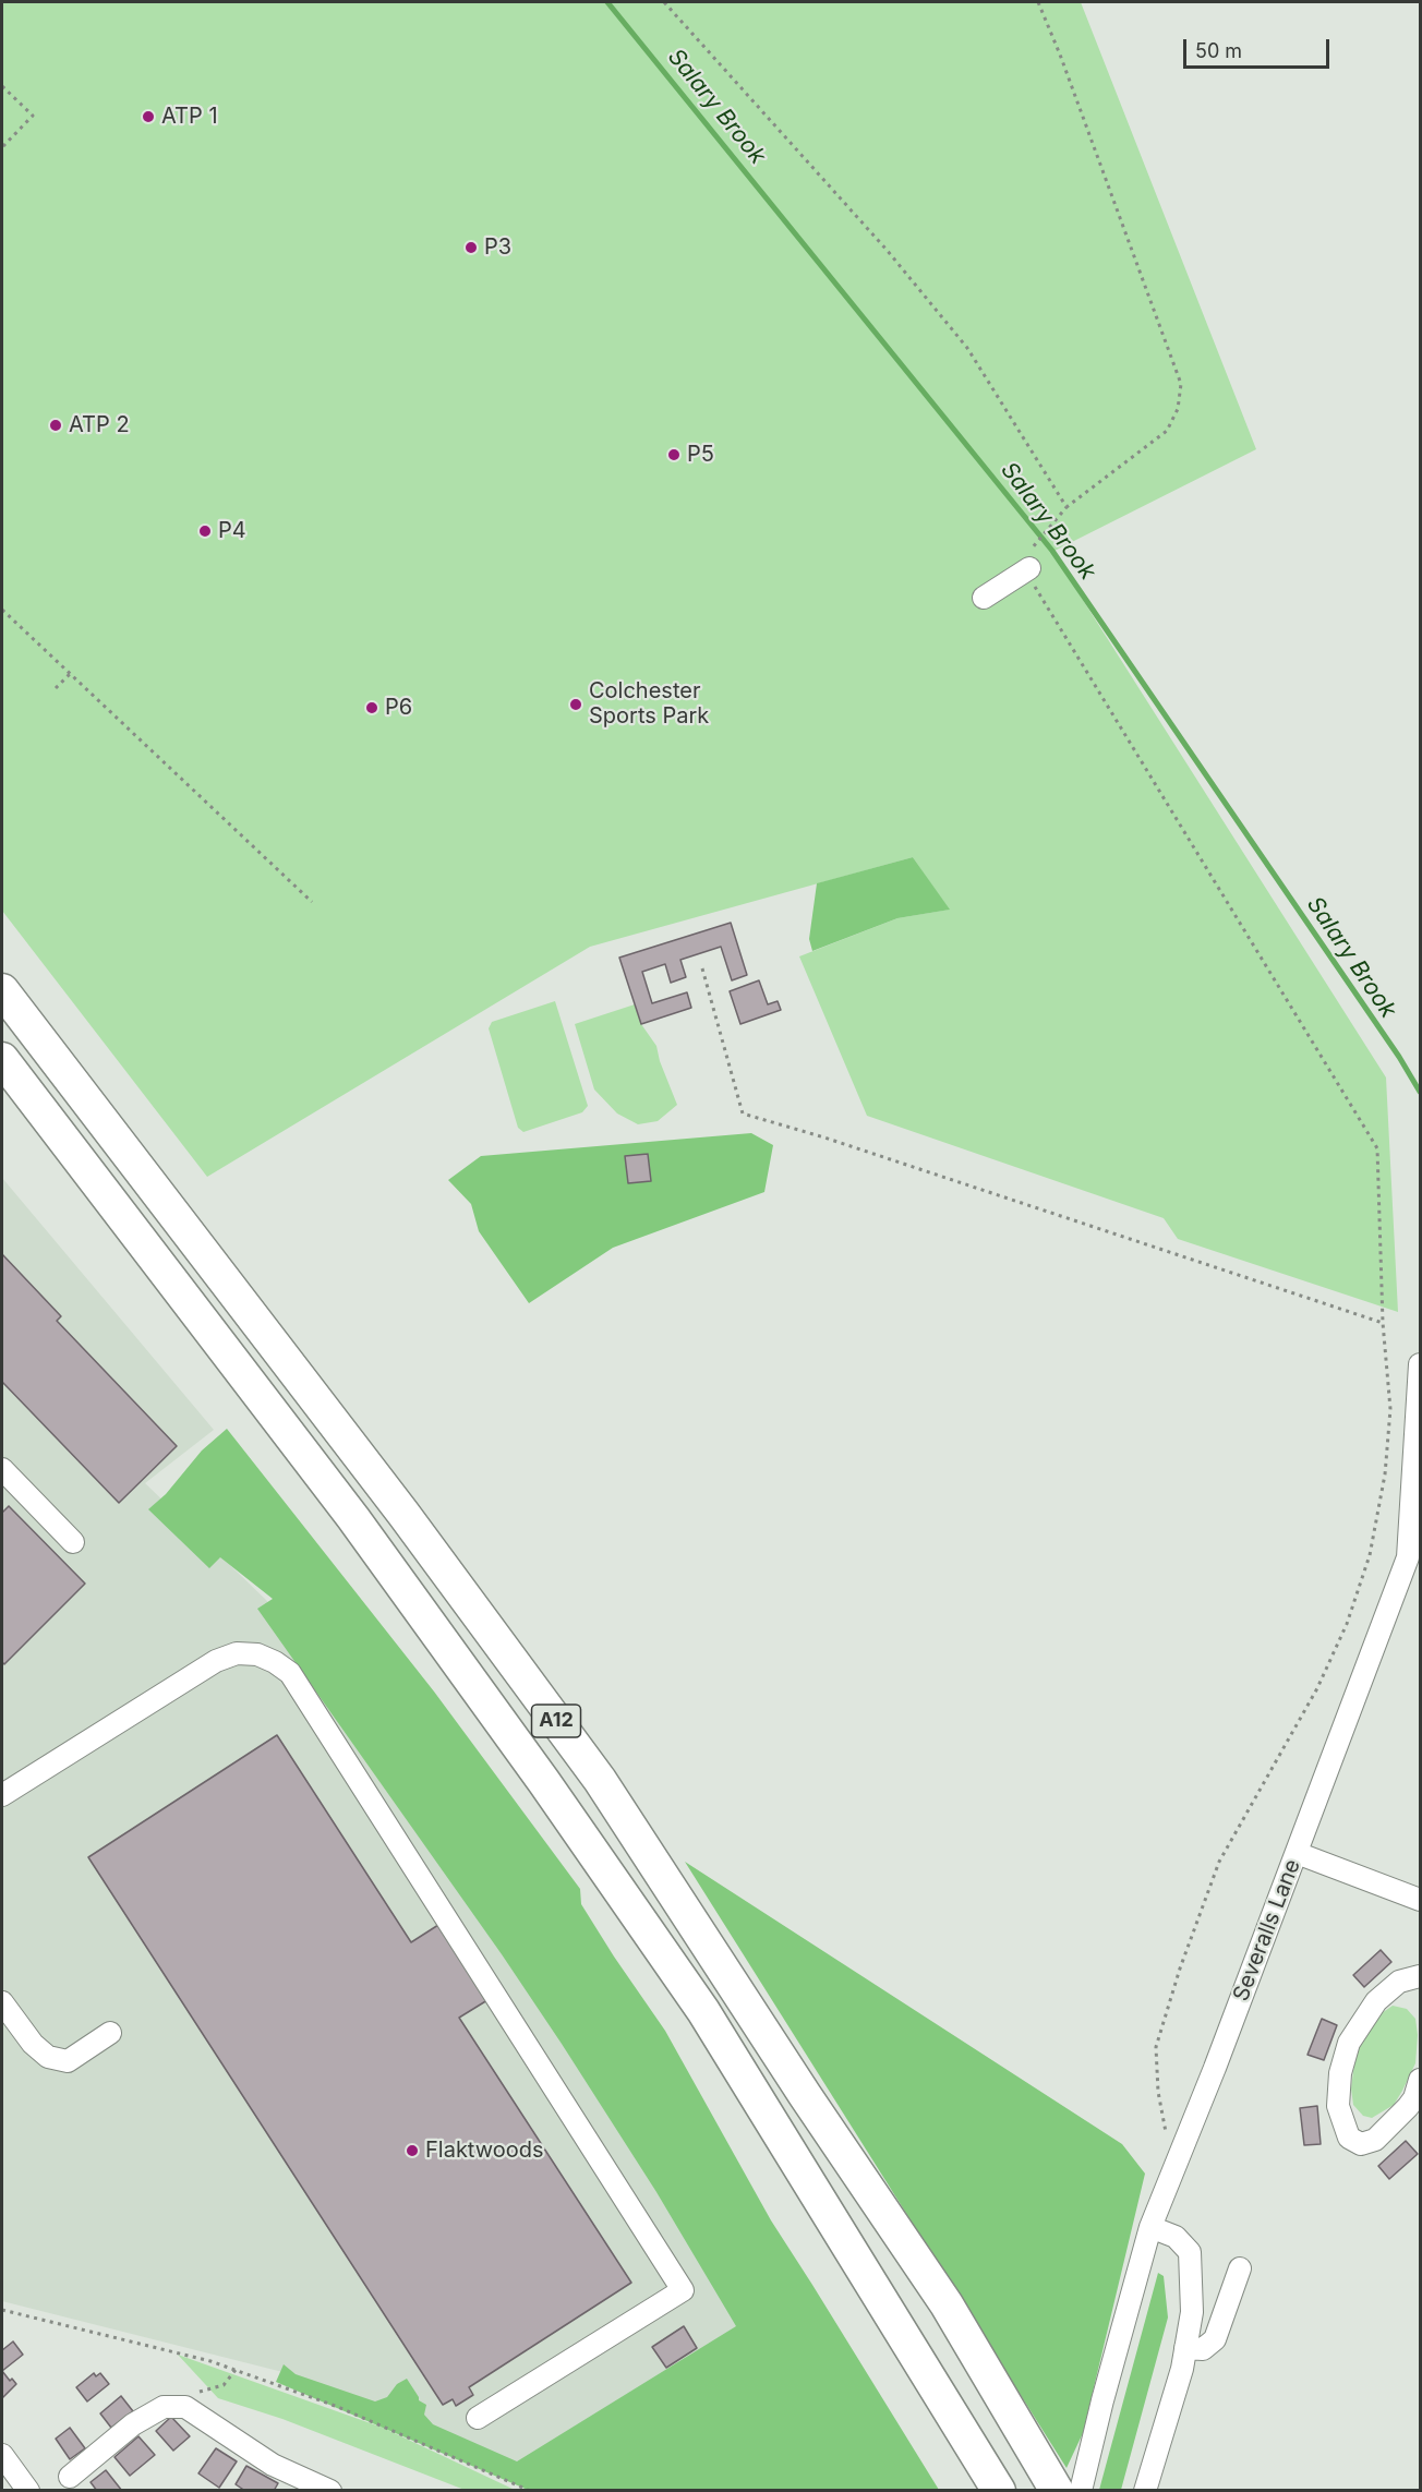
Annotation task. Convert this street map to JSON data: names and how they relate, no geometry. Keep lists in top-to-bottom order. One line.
{"streets":{"highway":["A12"],"street":["Severalls Lane"]},"water":["Salary Brook"],"places":["ATP 1","P3","ATP 2","P5","P4","Colchester Sports Park","P6","Flaktwoods"],"scale_bar":"50 m"}
